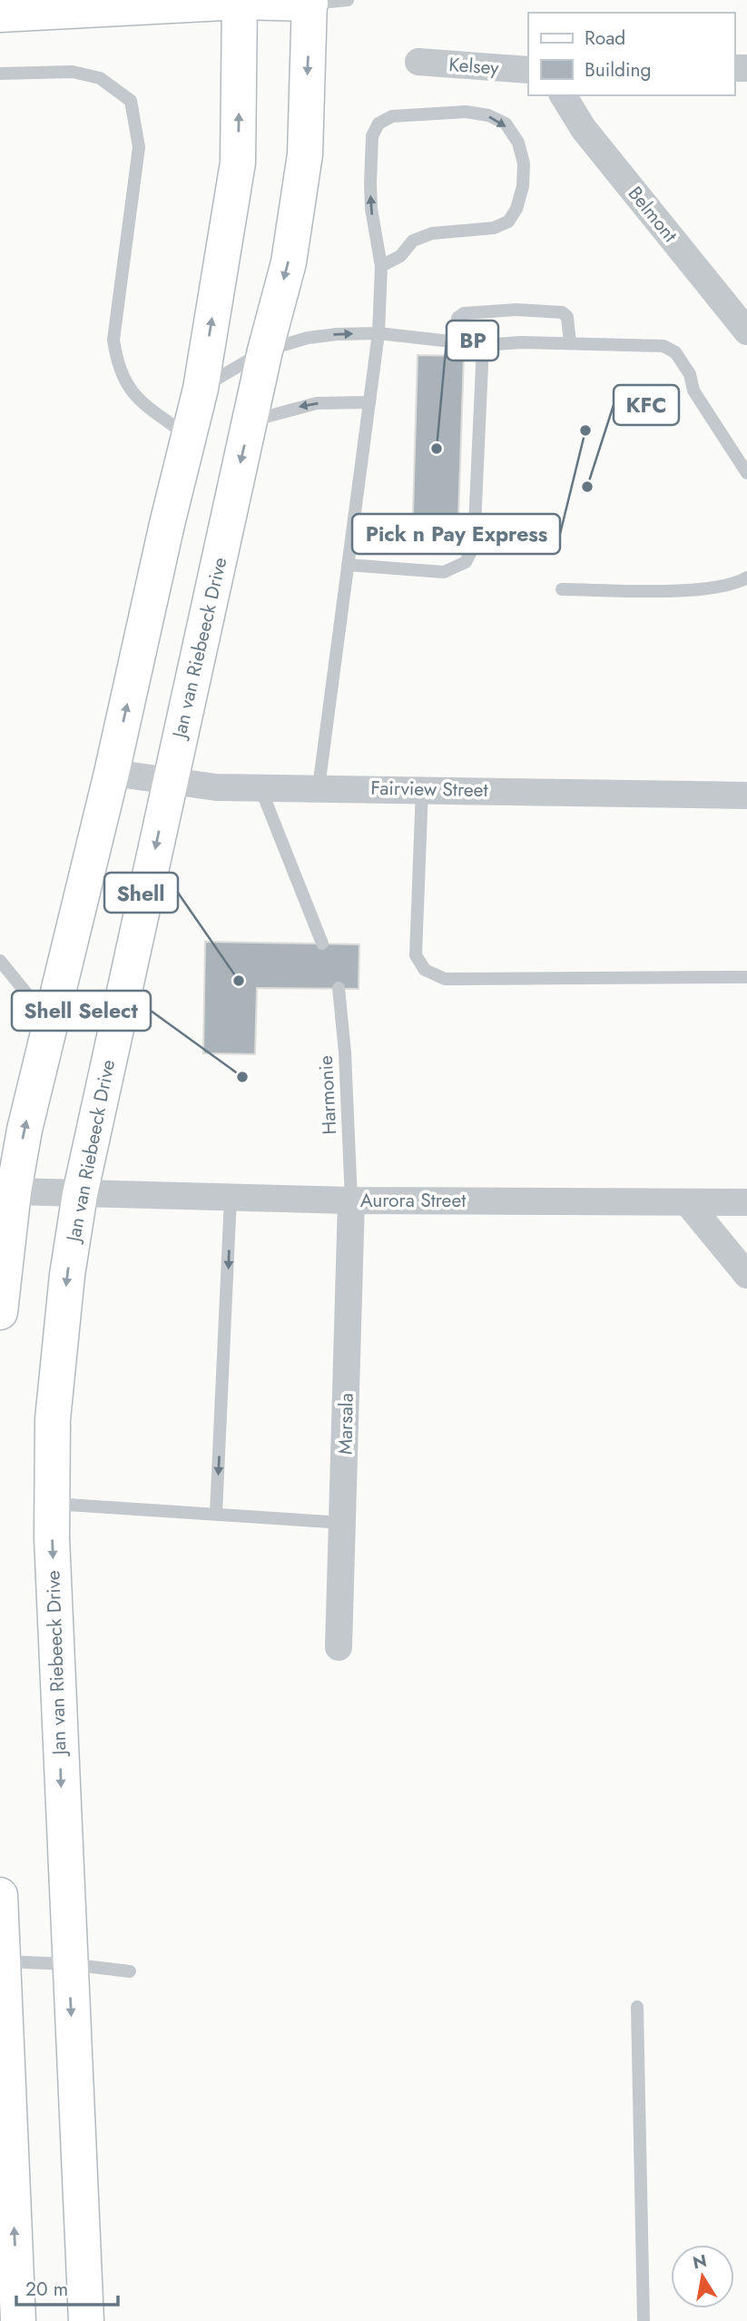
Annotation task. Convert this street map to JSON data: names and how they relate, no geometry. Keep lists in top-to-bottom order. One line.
{"streets":{"main road":["Jan van Riebeeck Drive"],"street":["Kelsey","Belmont","Fairview Street","Aurora Street","Marsala"],"lane":["Harmonie"]},"crossings":[["Jan van Riebeeck Drive","Fairview Street"],["Jan van Riebeeck Drive","Aurora Street"],["Harmonie","Aurora Street"],["Harmonie","Marsala"],["Aurora Street","Marsala"]],"places":["Pick n Pay Express","BP","KFC","Shell","Shell Select"],"legend":["Road","Building"],"scale_bar":"20 m","north":"top"}
